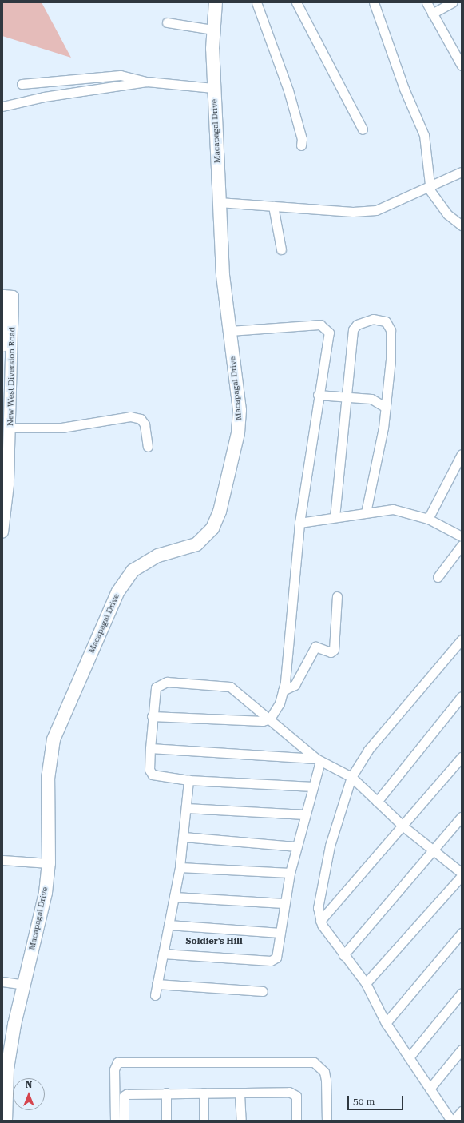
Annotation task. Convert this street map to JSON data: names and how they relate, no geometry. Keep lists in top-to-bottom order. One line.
{"streets":{"main road":["Macapagal Drive"],"street":["New West Diversion Road"]},"districts":["Soldier's Hill"],"scale_bar":"50 m","north":"top"}
